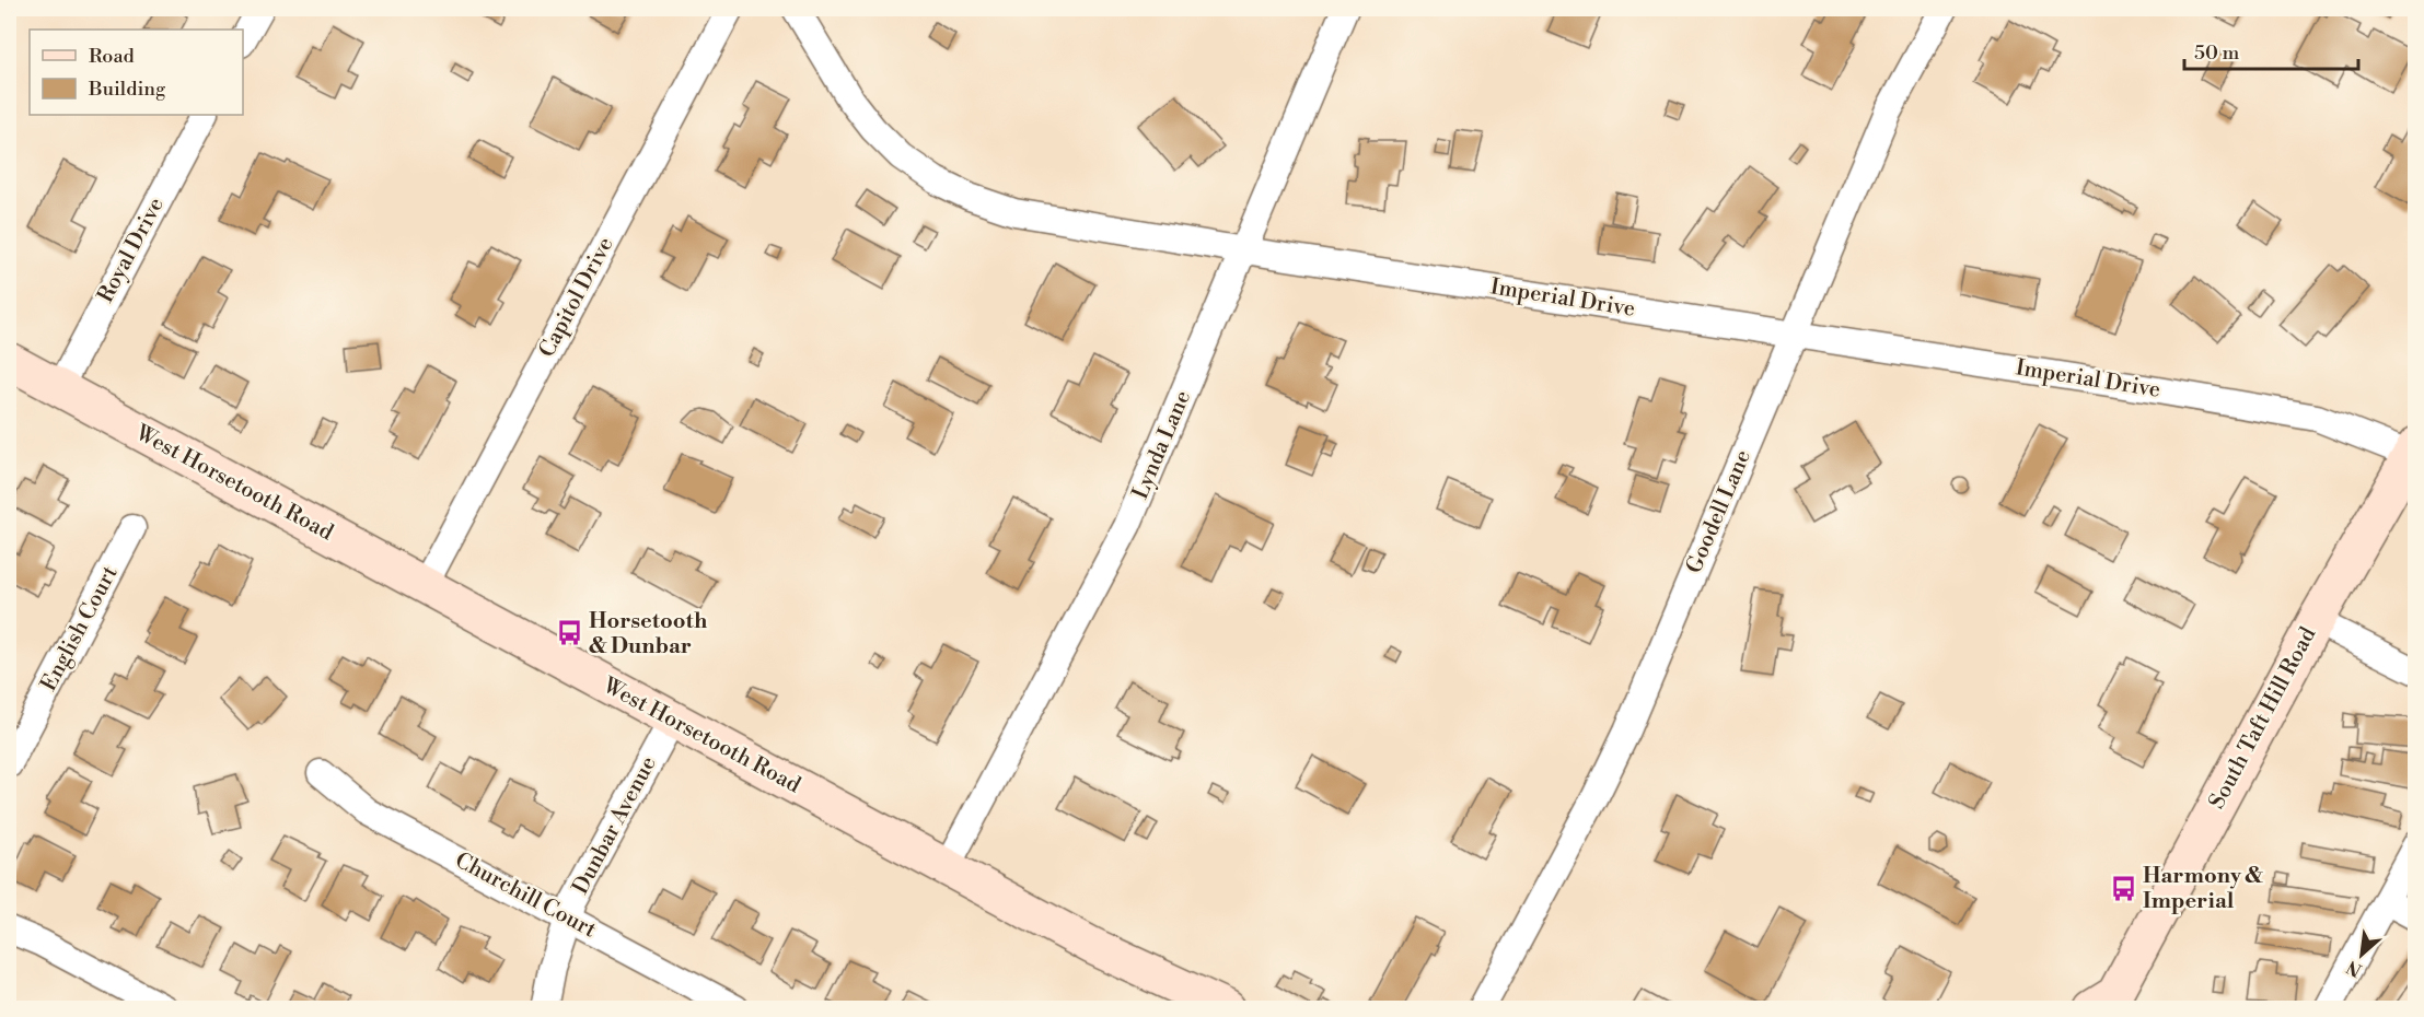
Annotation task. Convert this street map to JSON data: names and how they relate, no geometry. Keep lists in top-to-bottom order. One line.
{"streets":{"main road":["West Horsetooth Road","South Taft Hill Road"],"street":["Royal Drive","Capitol Drive","Imperial Drive","Lynda Lane","Goodell Lane","English Court","Dunbar Avenue","Churchill Court"]},"crossings":[["Royal Drive","West Horsetooth Road"],["Capitol Drive","West Horsetooth Road"],["Imperial Drive","Lynda Lane"],["Imperial Drive","Goodell Lane"],["Imperial Drive","South Taft Hill Road"],["Lynda Lane","West Horsetooth Road"],["West Horsetooth Road","Dunbar Avenue"],["Dunbar Avenue","Churchill Court"]],"places":{"bus stop":["Horsetooth & Dunbar","Harmony & Imperial"]},"legend":["Road","Building"],"scale_bar":"50 m","north":"bottom left"}
